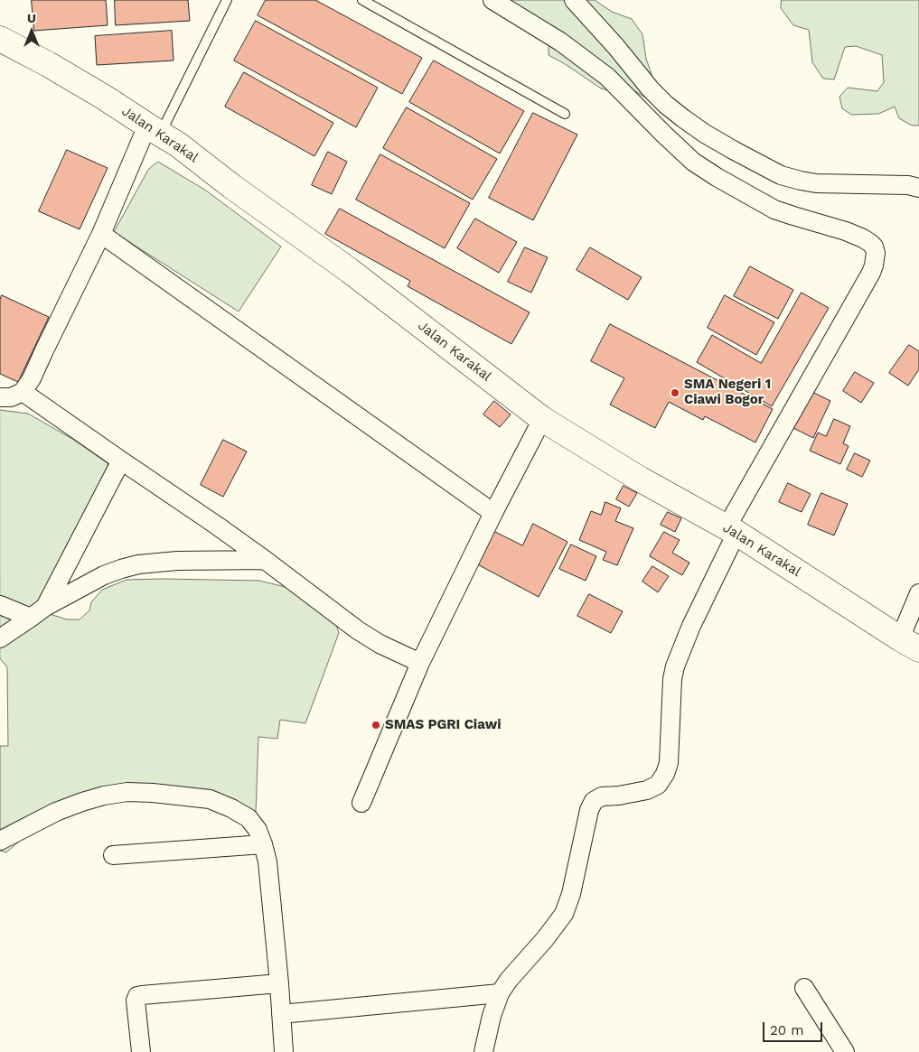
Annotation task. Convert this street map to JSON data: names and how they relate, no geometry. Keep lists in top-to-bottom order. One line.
{"streets":{"main road":["Jalan Karakal"]},"places":["SMA Negeri 1 Ciawi Bogor","SMAS PGRI Ciawi"],"scale_bar":"20 m","north":"top"}
